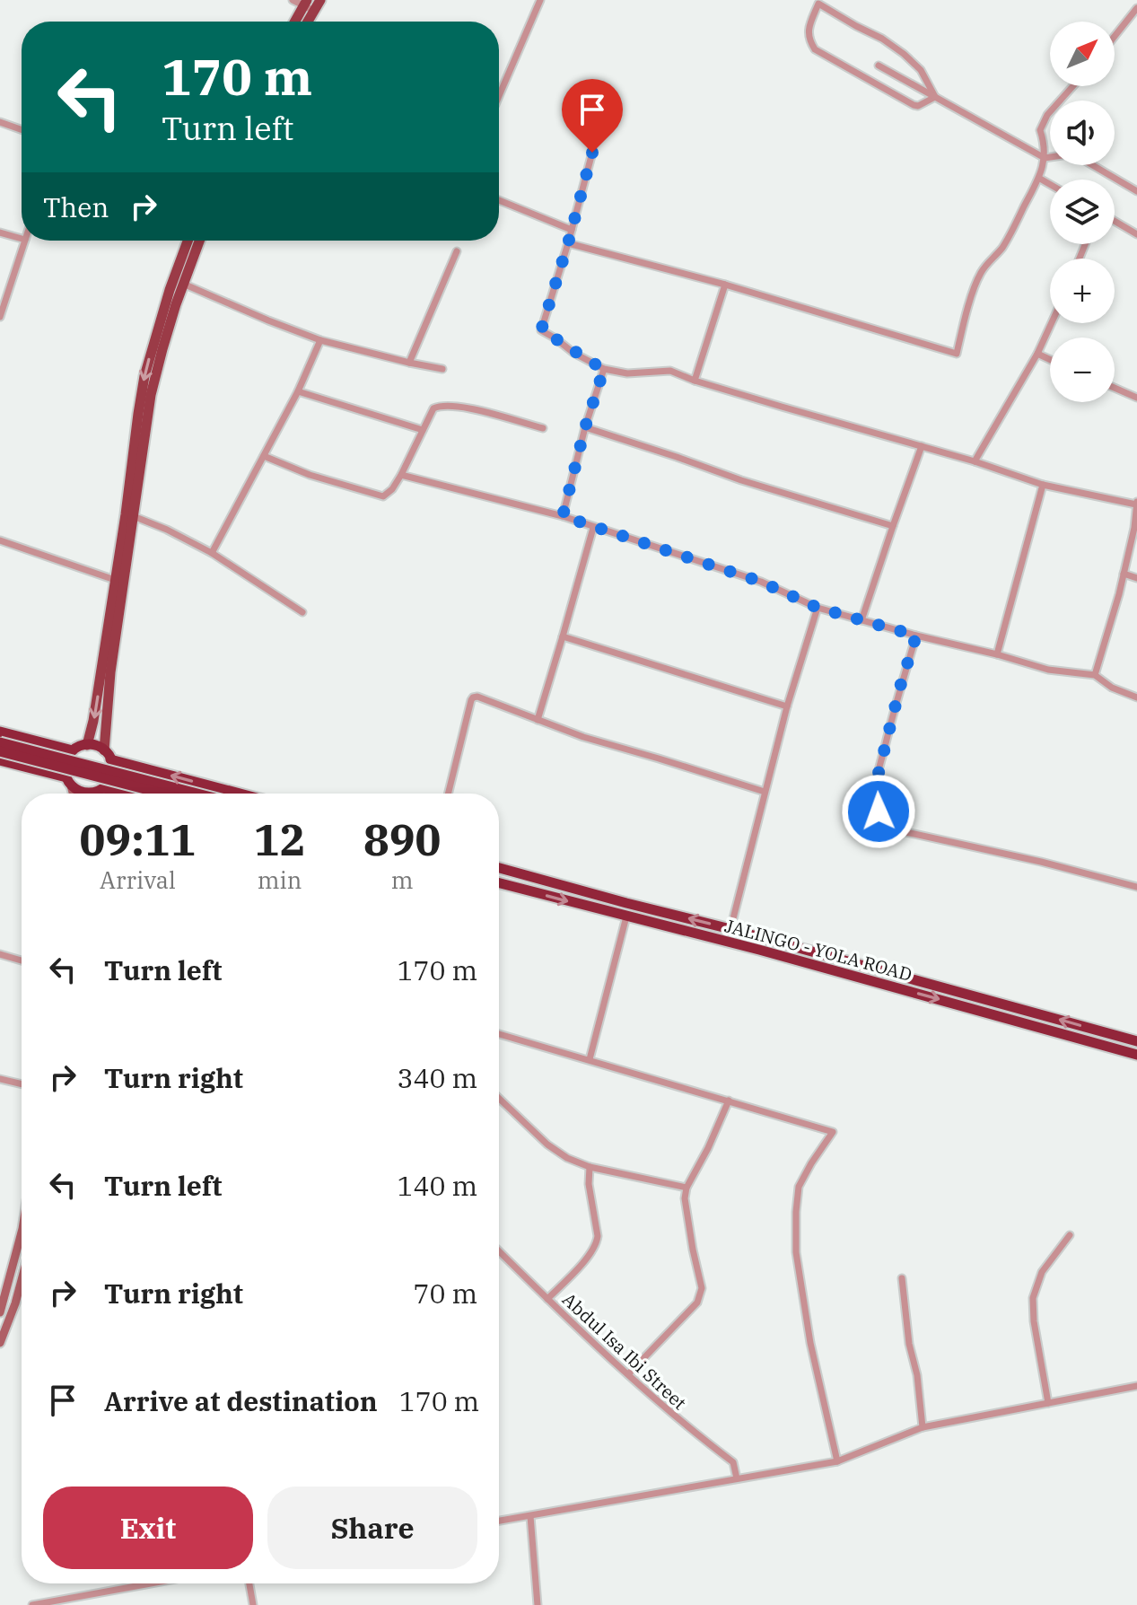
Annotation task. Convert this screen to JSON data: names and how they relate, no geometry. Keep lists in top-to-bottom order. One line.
{"streets":{"highway":["JALINGO - YOLA ROAD"],"street":["Abdul Isa Ibi Street"]},"north":"top right","page":{"map_buttons":["+","−"],"turn":["170 m","Turn left"],"then":"Then","eta":["09:11","Arrival","12","min","890","m"],"list":[{"name":"Turn left","value":"170 m"},{"name":"Turn right","value":"340 m"},{"name":"Turn left","value":"140 m"},{"name":"Turn right","value":"70 m"},{"name":"Arrive at destination","value":"170 m"}],"buttons":["Exit","Share"]}}
